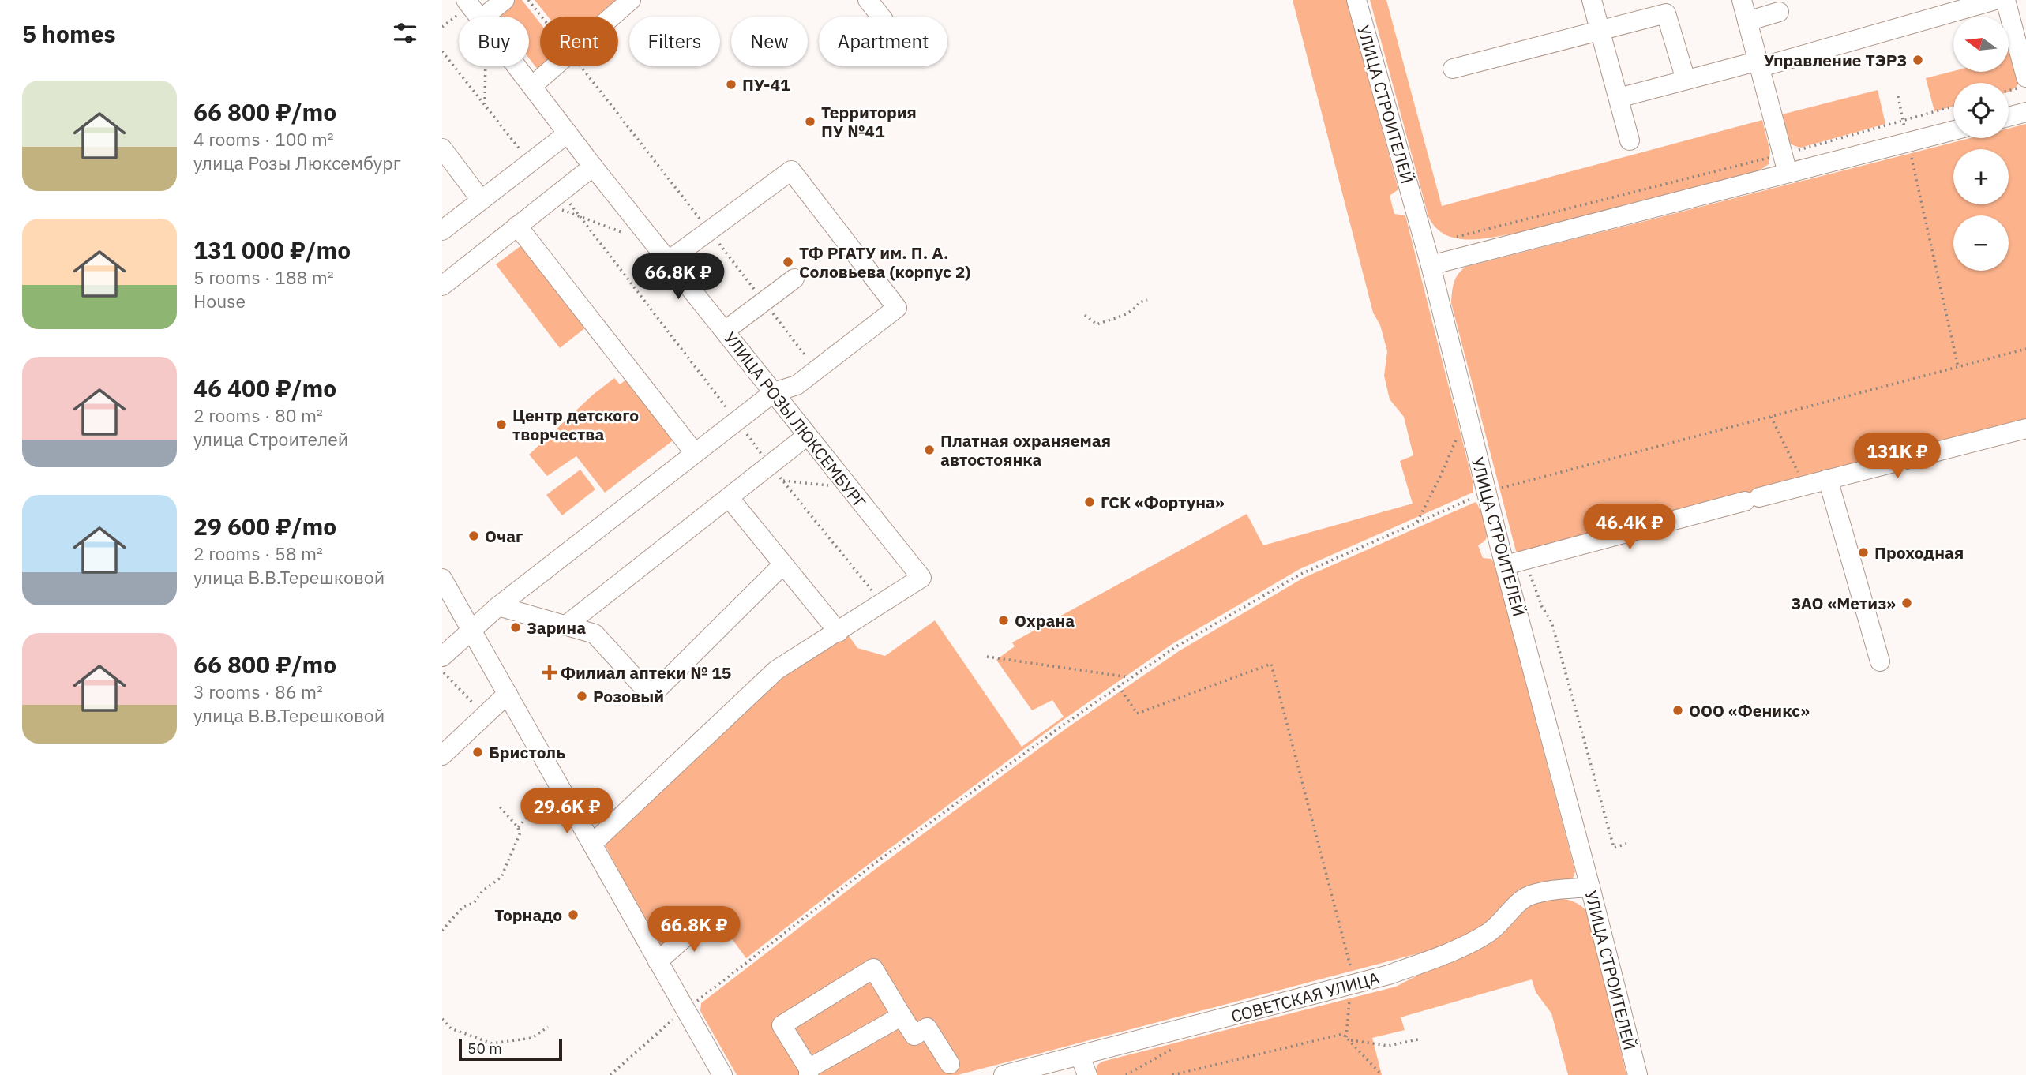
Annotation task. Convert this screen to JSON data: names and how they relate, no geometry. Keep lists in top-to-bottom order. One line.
{"streets":{"street":["УЛИЦА СТРОИТЕЛЕЙ","УЛИЦА РОЗЫ ЛЮКСЕМБУРГ","СОВЕТСКАЯ УЛИЦА"]},"crossings":[["УЛИЦА СТРОИТЕЛЕЙ","СОВЕТСКАЯ УЛИЦА"]],"places":{"other":["Управление ТЭРЗ","ПУ-41","Территория ПУ №41","ТФ РГАТУ им. П. А. Соловьева (корпус 2)","Центр детского творчества","Платная охраняемая автостоянка","ГСК «Фортуна»","Очаг","Проходная","ЗАО «Метиз»","Охрана","Зарина","Розовый","ООО «Феникс»","Бристоль","Торнадо"],"health":["Филиал аптеки № 15"]},"scale_bar":"50 m","north":"left","page":{"heading":"5 homes","map_buttons":["+","−"],"chip":["Buy","Rent","Filters","New","Apartment"],"list":[{"name":"66 800 ₽/mo","note":"4 rooms · 100 m² · улица Розы Люксембург"},{"name":"131 000 ₽/mo","note":"5 rooms · 188 m² · House"},{"name":"46 400 ₽/mo","note":"2 rooms · 80 m² · улица Строителей"},{"name":"29 600 ₽/mo","note":"2 rooms · 58 m² · улица В.В.Терешковой"},{"name":"66 800 ₽/mo","note":"3 rooms · 86 m² · улица В.В.Терешковой"}],"price":["66.8K ₽","131K ₽","46.4K ₽","29.6K ₽","66.8K ₽"],"scale":"50 m"}}
